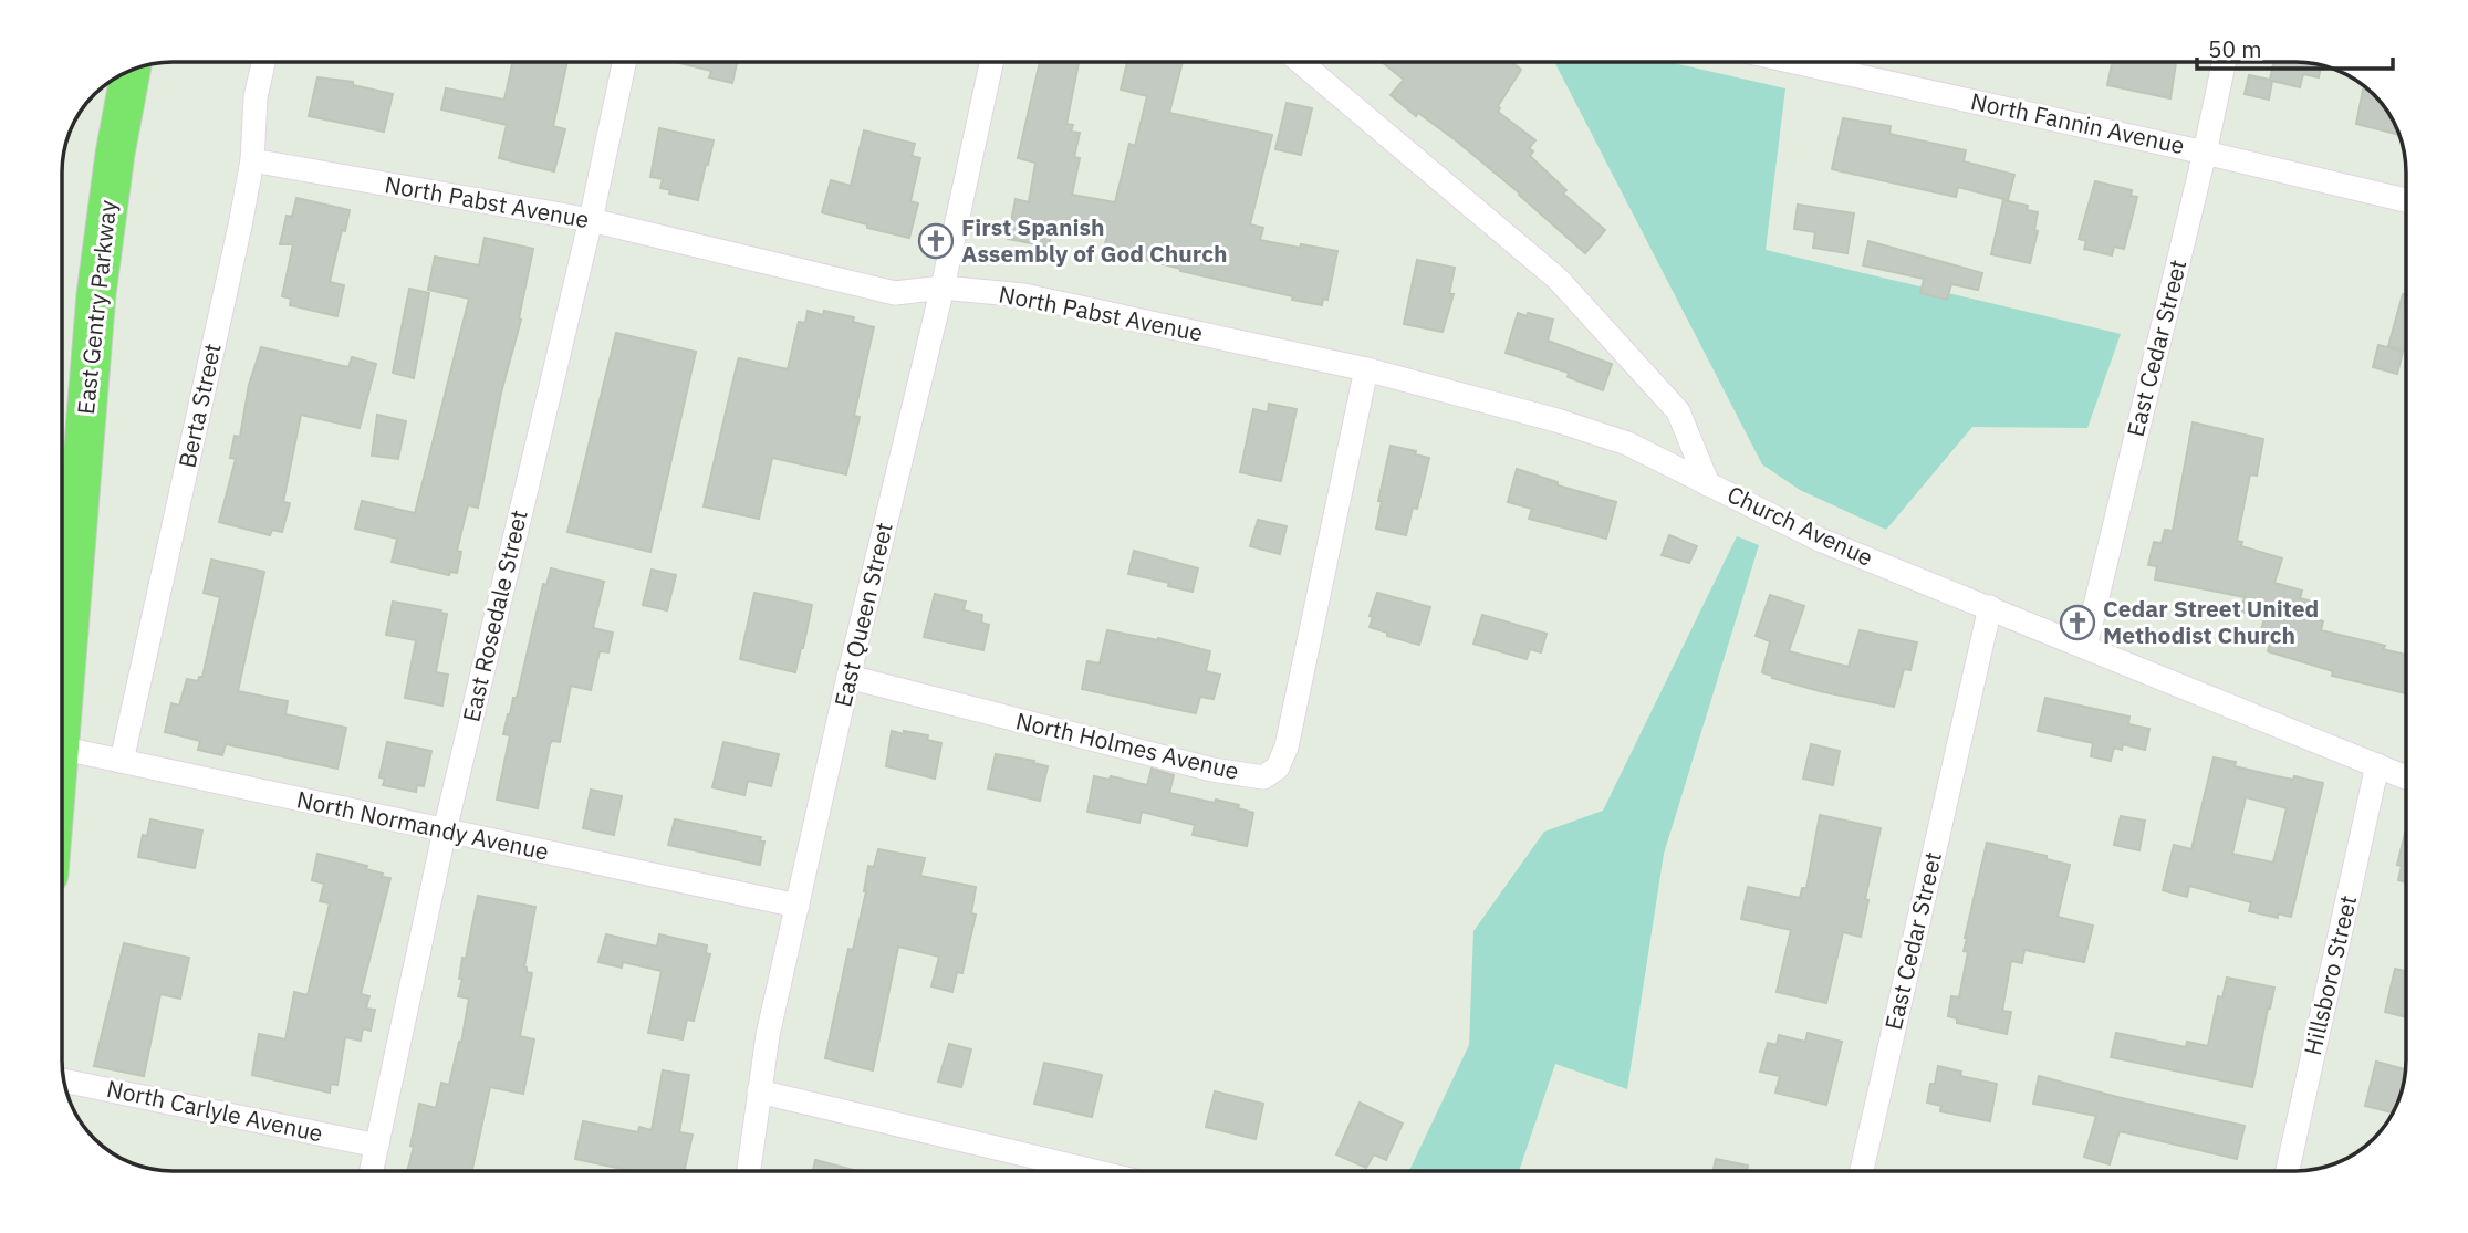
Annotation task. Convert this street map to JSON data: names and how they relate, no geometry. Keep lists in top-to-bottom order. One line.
{"streets":{"main road":["East Gentry Parkway"],"street":["North Fannin Avenue","North Pabst Avenue","East Cedar Street","Berta Street","Church Avenue","East Queen Street","East Rosedale Street","North Holmes Avenue","North Normandy Avenue","Hillsboro Street","North Carlyle Avenue"]},"crossings":[["North Fannin Avenue","East Cedar Street"],["North Pabst Avenue","Berta Street"],["North Pabst Avenue","Church Avenue"],["North Pabst Avenue","East Queen Street"],["North Pabst Avenue","East Rosedale Street"],["North Pabst Avenue","North Holmes Avenue"],["East Cedar Street","Church Avenue"],["Berta Street","North Normandy Avenue"],["Church Avenue","Hillsboro Street"],["East Queen Street","North Holmes Avenue"],["East Queen Street","North Normandy Avenue"],["East Rosedale Street","North Normandy Avenue"],["East Rosedale Street","North Carlyle Avenue"]],"places":{"church":["First Spanish Assembly of God Church","Cedar Street United Methodist Church"]},"scale_bar":"50 m"}
